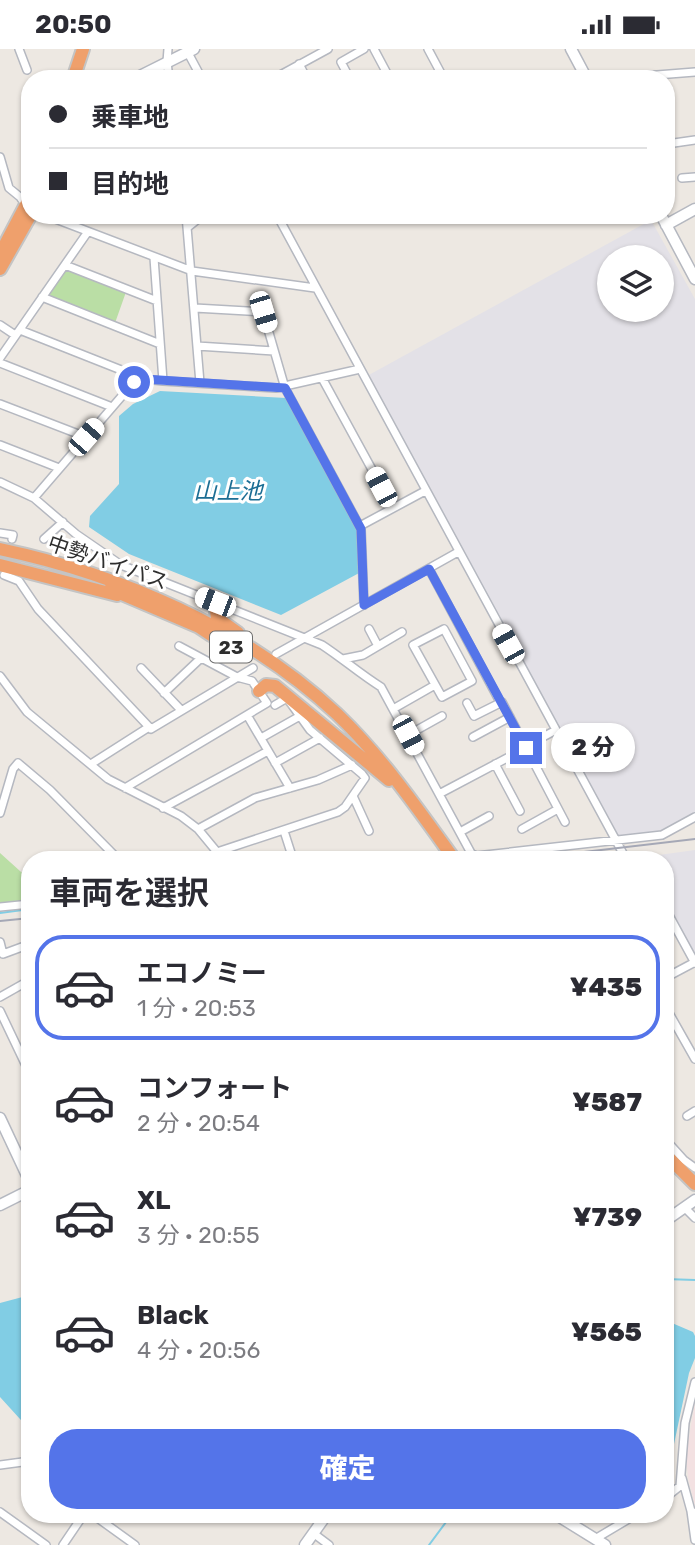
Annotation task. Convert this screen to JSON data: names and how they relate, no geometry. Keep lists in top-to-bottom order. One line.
{"streets":{"highway":["中勢バイパス","23"]},"water":["山上池"],"page":{"status":"20:50","banner":["乗車地","目的地"],"bubble":"2 分","heading":"車両を選択","list":[{"name":"エコノミー","note":"1 分 · 20:53","value":"¥435"},{"name":"コンフォート","note":"2 分 · 20:54","value":"¥587"},{"name":"XL","note":"3 分 · 20:55","value":"¥739"},{"name":"Black","note":"4 分 · 20:56","value":"¥565"}],"buttons":"確定"}}
